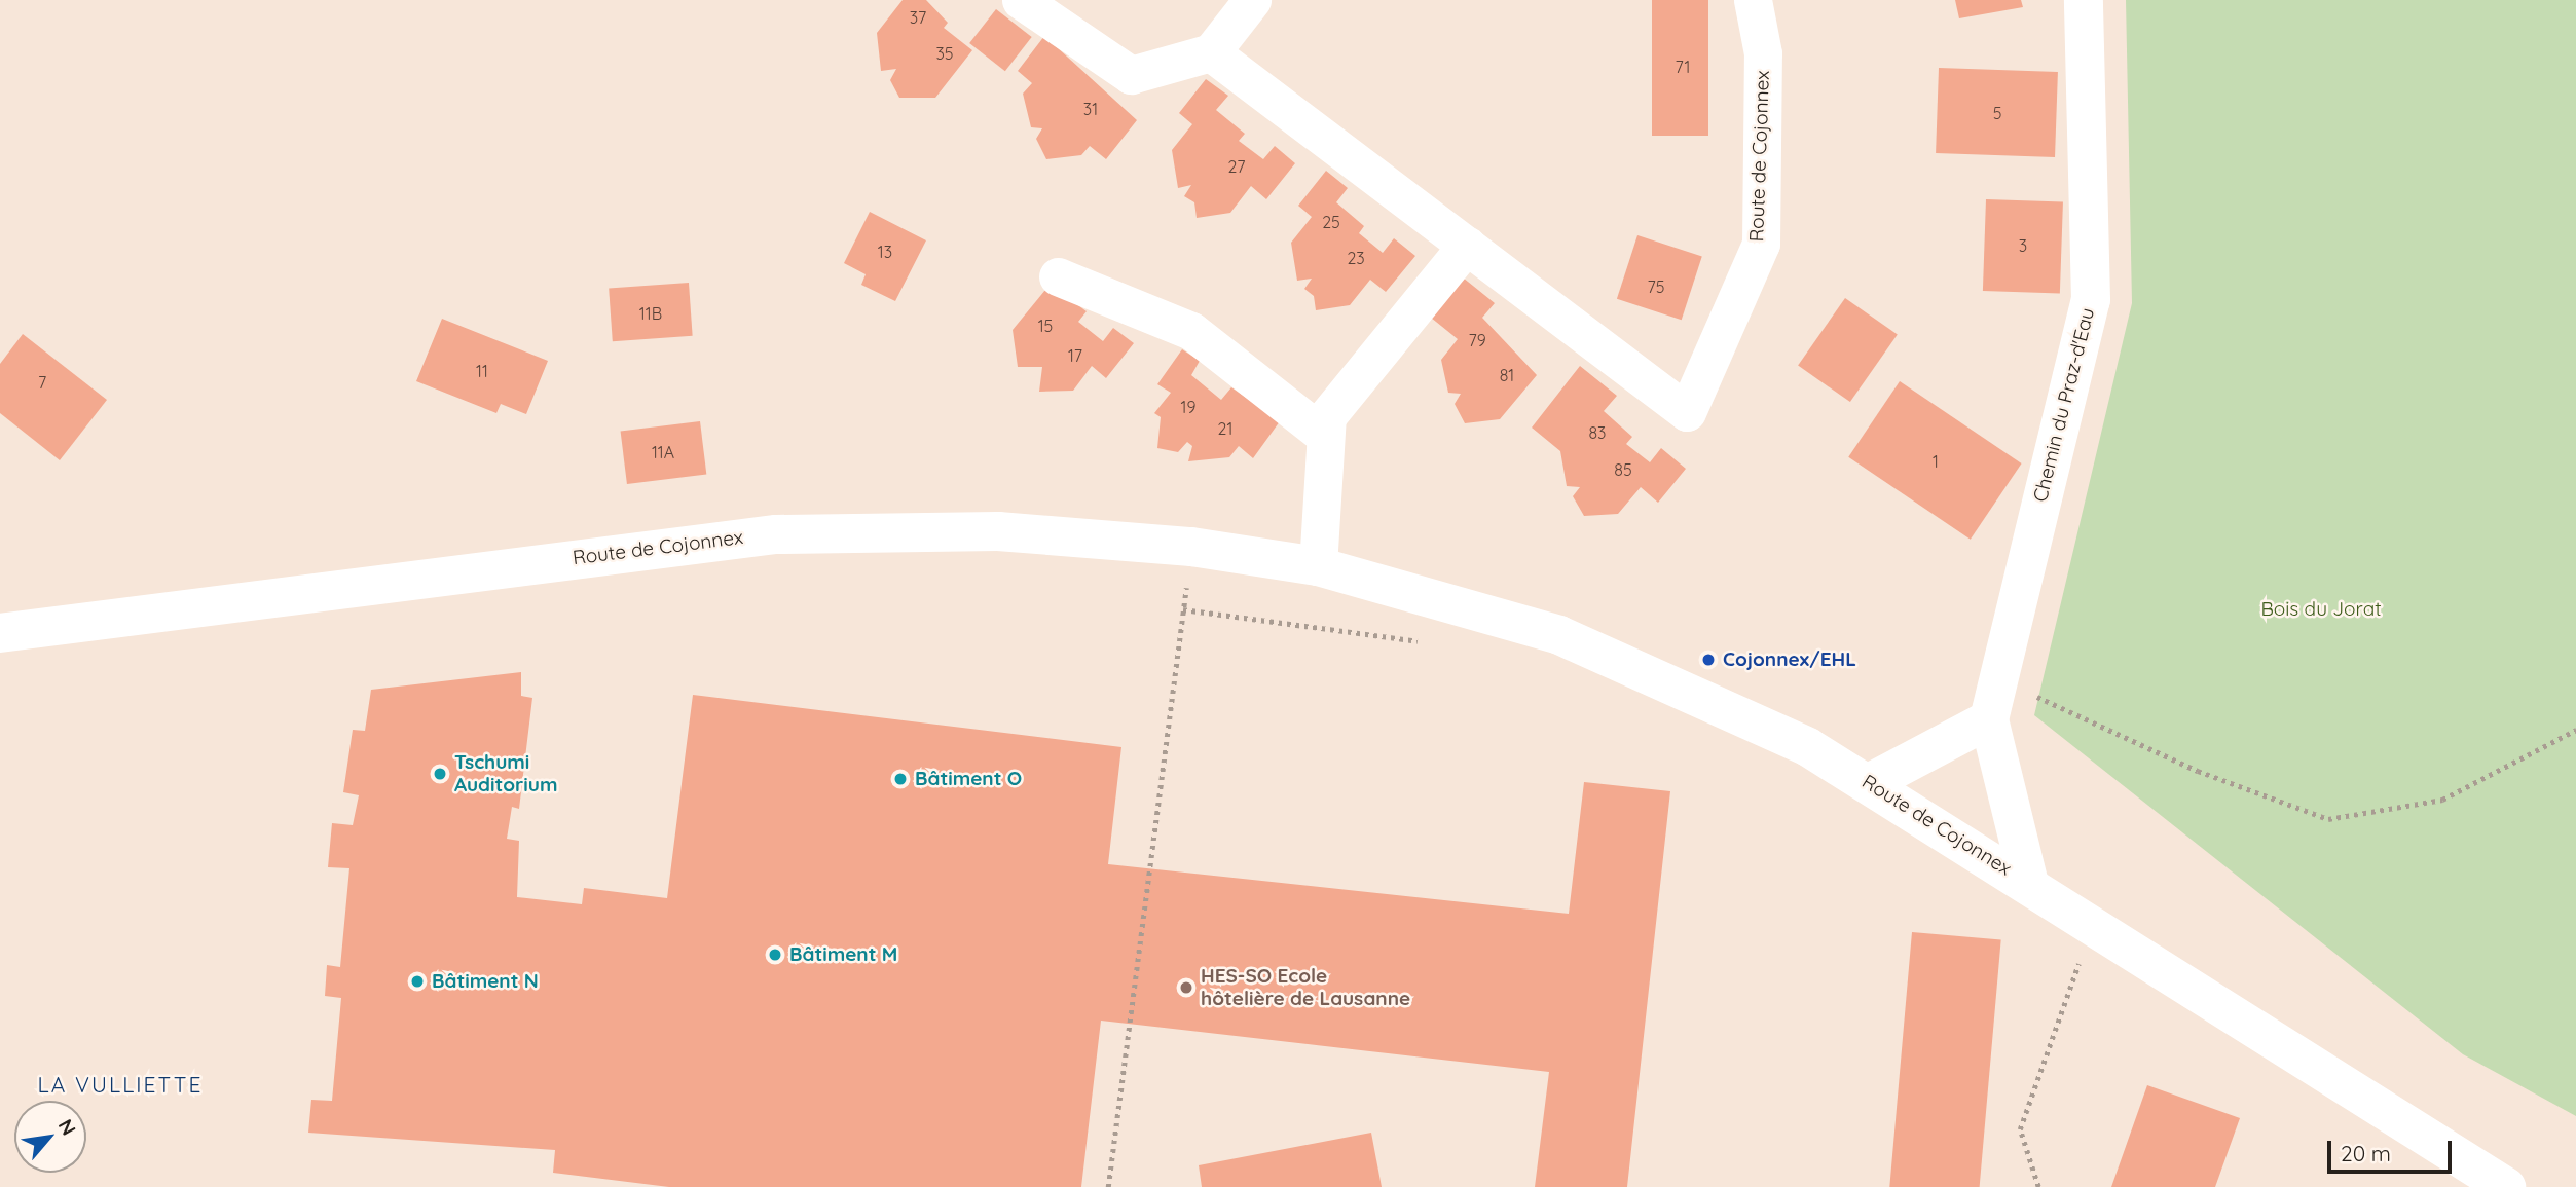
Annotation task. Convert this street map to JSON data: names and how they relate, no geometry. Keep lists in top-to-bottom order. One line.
{"streets":{"street":["Route de Cojonnex","Chemin du Praz-d'Eau"]},"crossings":[["Route de Cojonnex","Chemin du Praz-d'Eau"]],"districts":["LA VULLIETTE"],"parks":["Bois du Jorat"],"places":["Cojonnex/EHL","Tschumi Auditorium","Bâtiment O","Bâtiment M","Bâtiment N","HES-SO Ecole hôtelière de Lausanne"],"house_numbers":["37","35","71","31","5","27","25","3","13","23","75","11B","15","79","17","11","81","7","19","21","83","11A","1","85"],"scale_bar":"20 m","north":"top right"}
